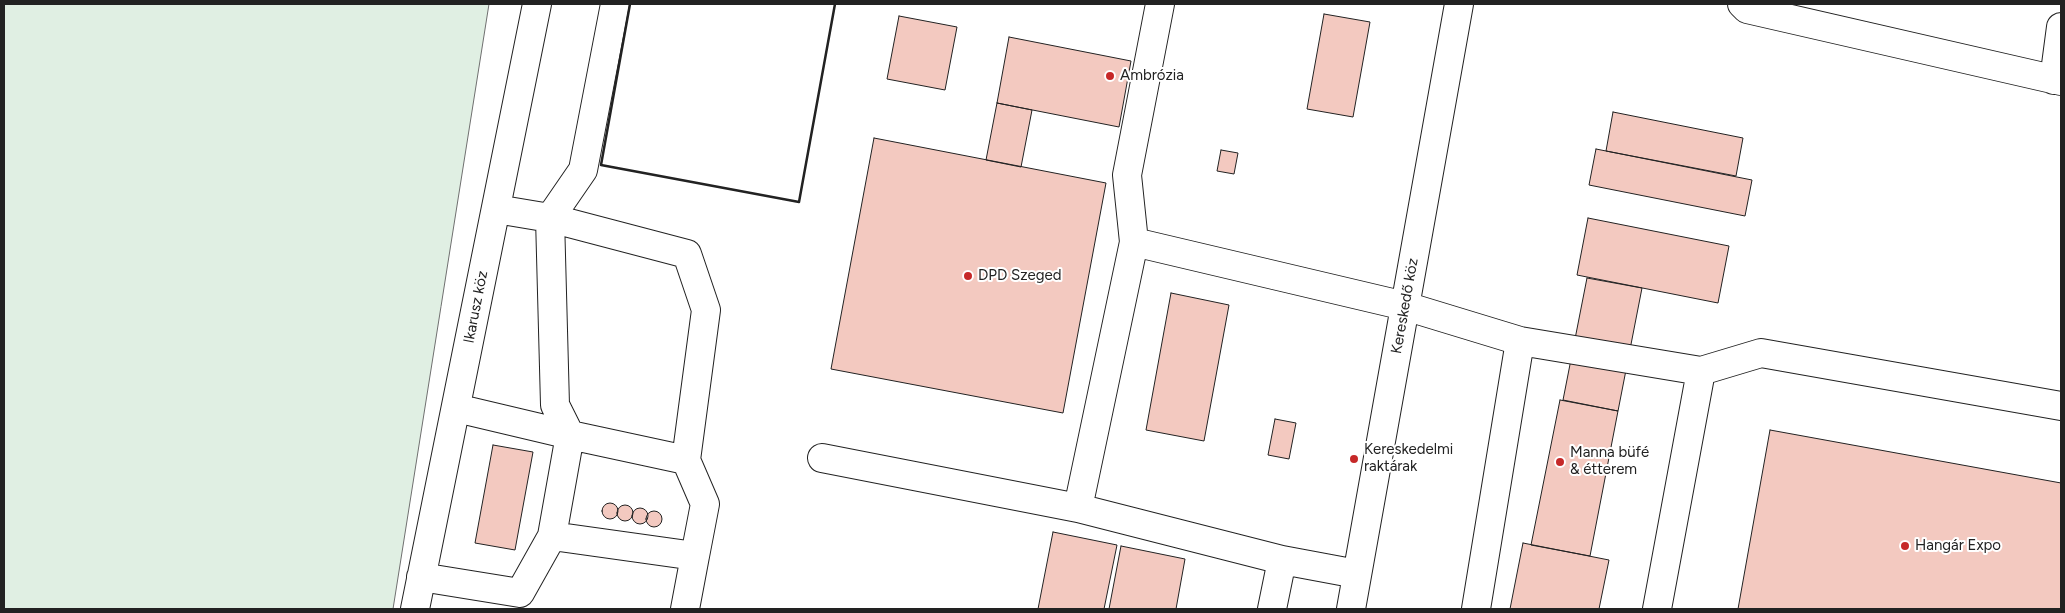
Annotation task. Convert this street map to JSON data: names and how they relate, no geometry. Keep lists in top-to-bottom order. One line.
{"streets":{"street":["Kereskedő köz","Ikarusz köz"]},"places":["Ambrózia","DPD Szeged","Kereskedelmi raktárak","Manna büfé & étterem","Hangár Expo"]}
